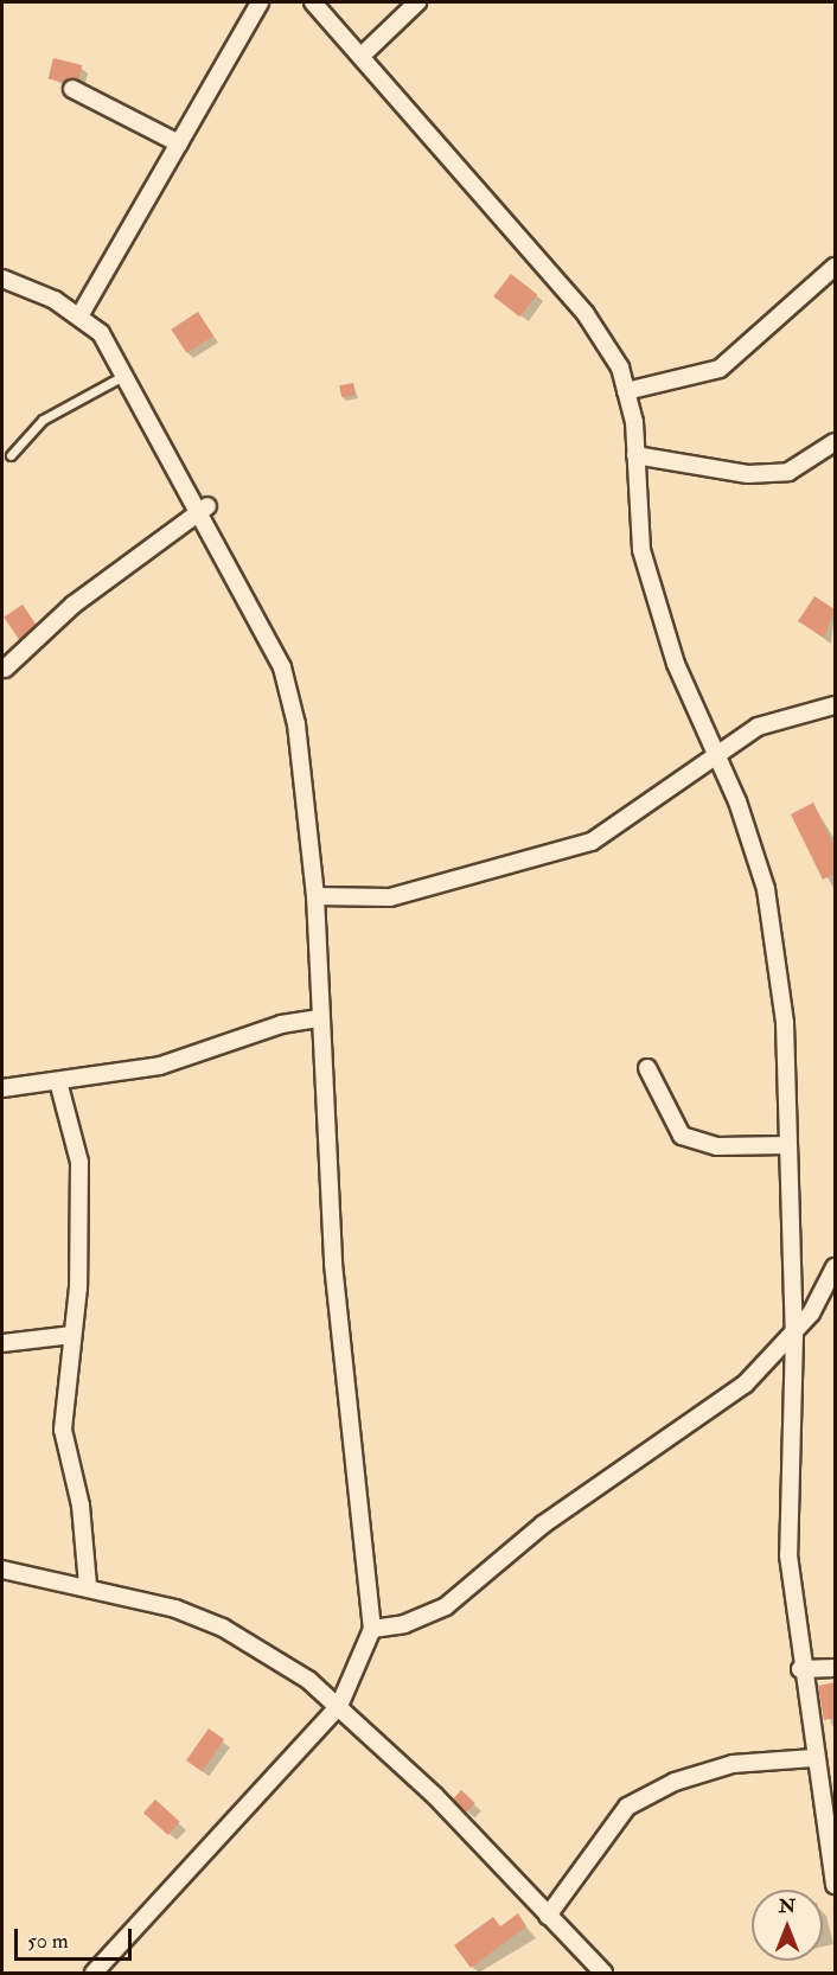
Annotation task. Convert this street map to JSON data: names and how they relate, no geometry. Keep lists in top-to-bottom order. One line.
{"scale_bar":"50 m","north":"top"}
